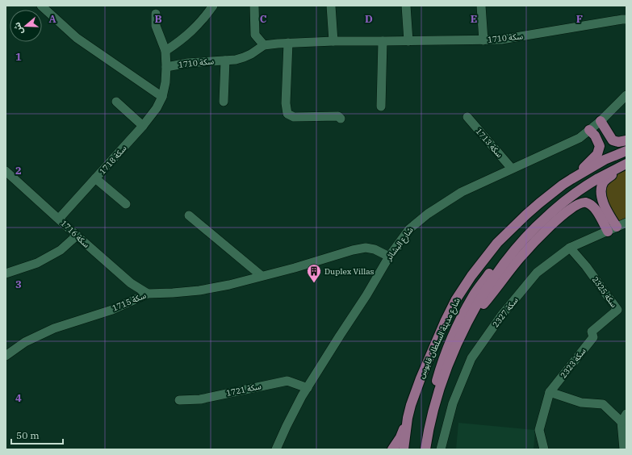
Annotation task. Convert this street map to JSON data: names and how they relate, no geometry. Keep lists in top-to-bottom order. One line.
{"streets":{"main road":["شارع مدينة السلطان قابوس"],"street":["سكة 1710","سكة 1713","سكة 1718","سكة 1716","شارع البشائر","سكة 2325","سكة 1715","سكة 2327","سكة 2323","سكة 1721"]},"crossings":[["سكة 1710","سكة 1718"],["سكة 1713","شارع البشائر"],["سكة 1718","سكة 1716"],["سكة 1716","سكة 1715"],["شارع البشائر","سكة 1715"],["شارع البشائر","سكة 1721"],["سكة 2325","سكة 2327"],["سكة 2325","سكة 2323"]],"places":{"building":["Duplex Villas"]},"scale_bar":"50 m","north":"left","grid":{"columns":["A","B","C","D","E","F"],"rows":["1","2","3","4"]}}
